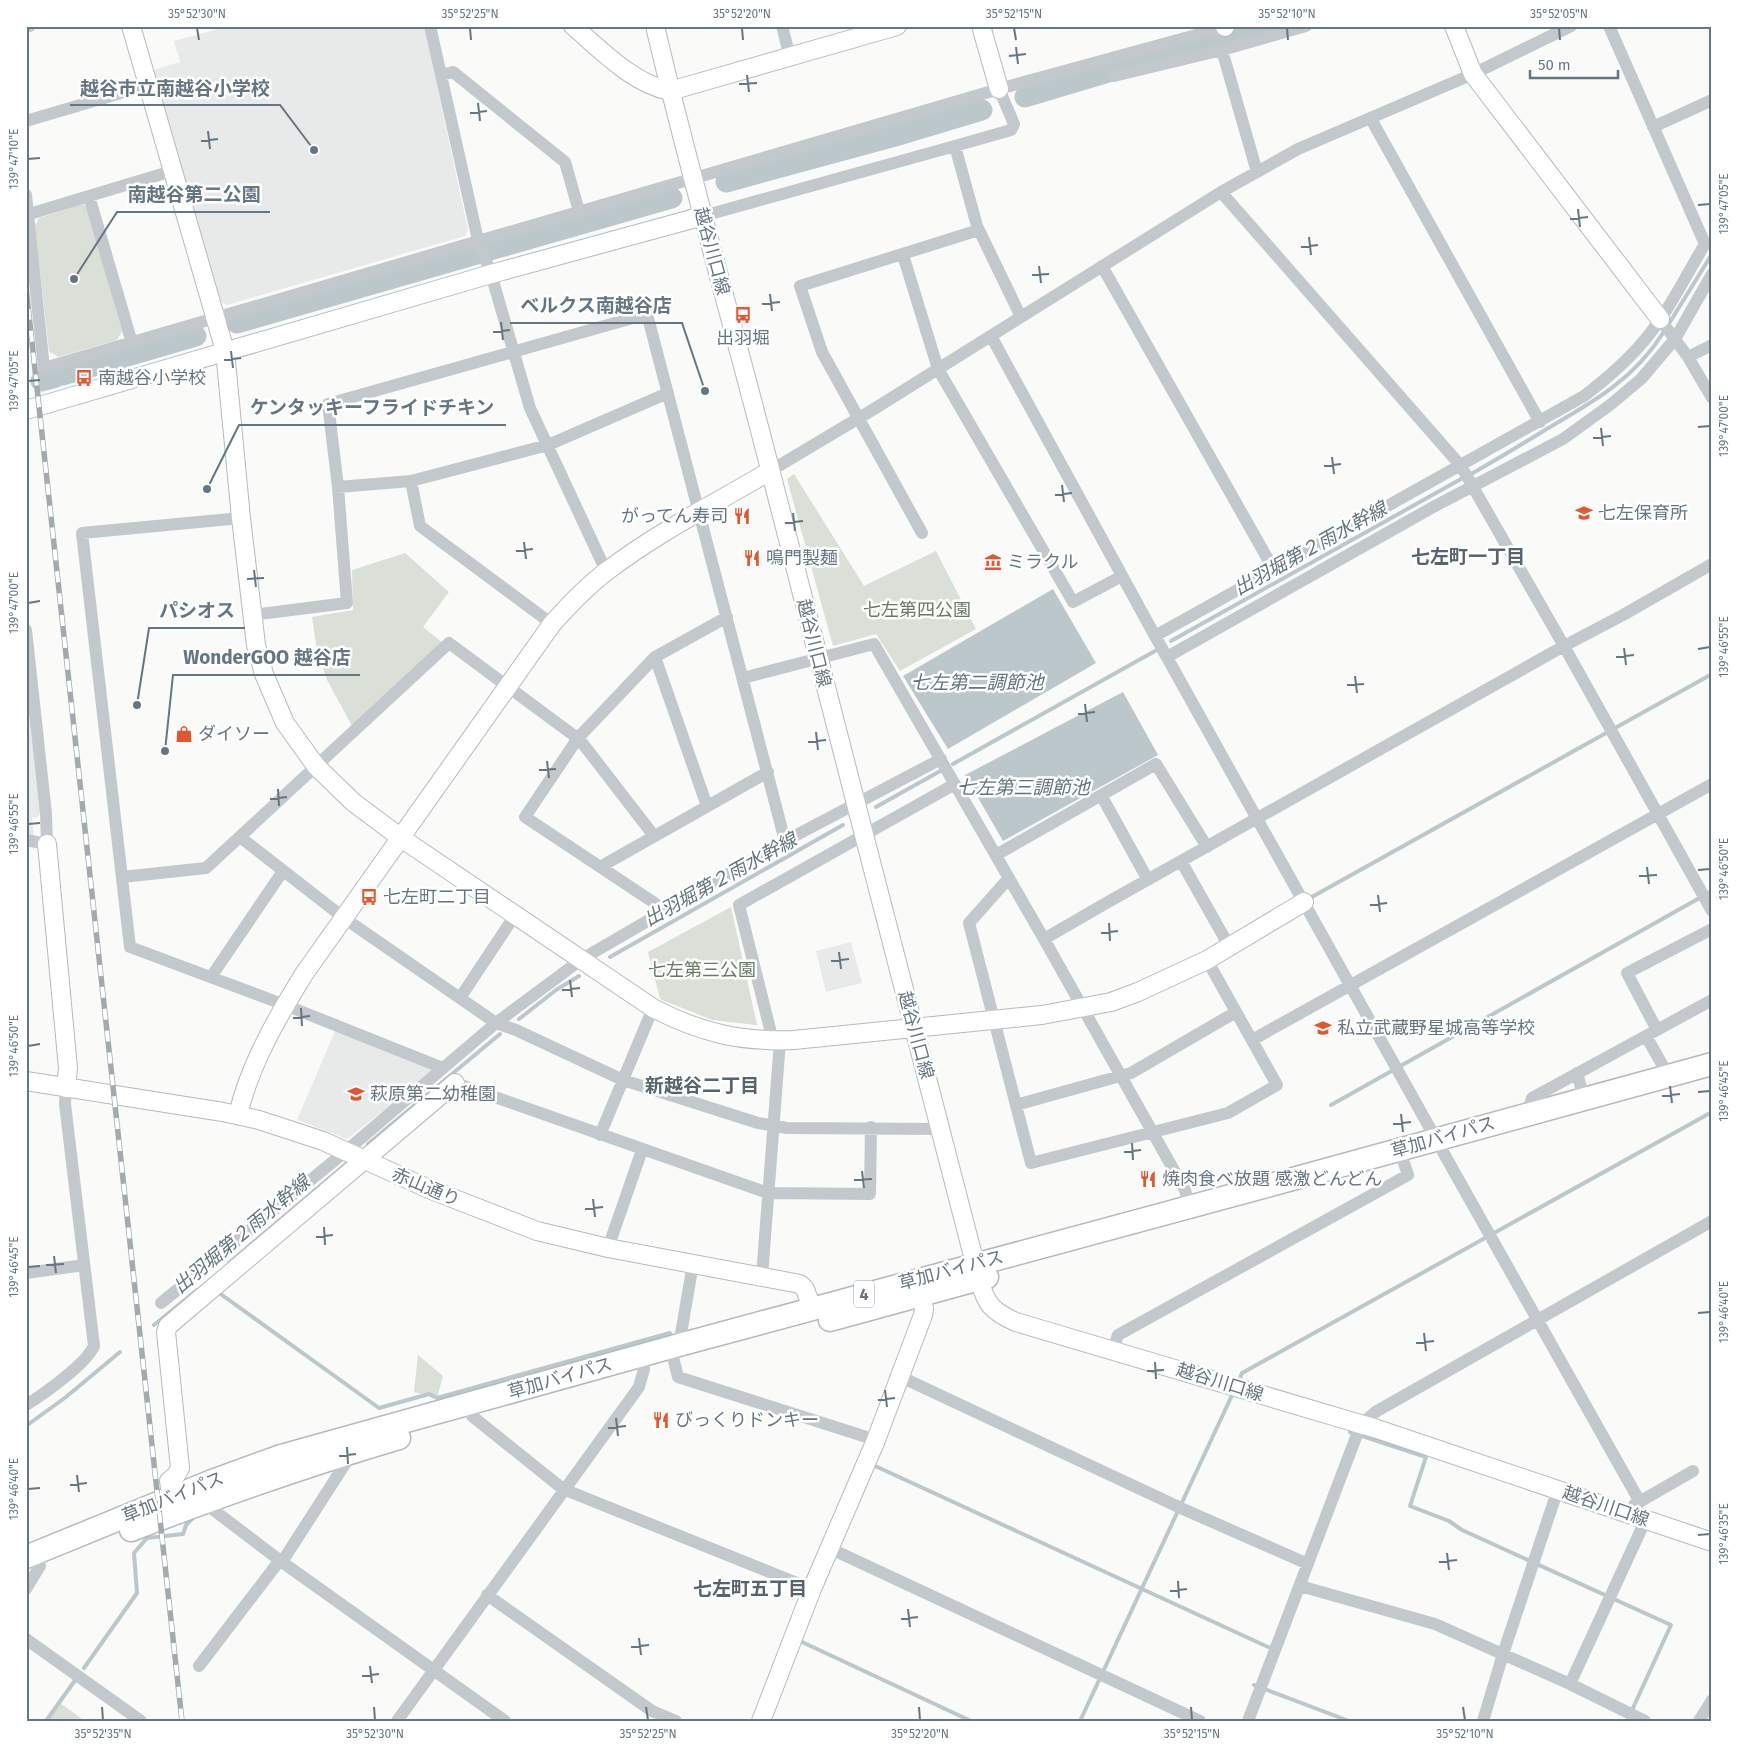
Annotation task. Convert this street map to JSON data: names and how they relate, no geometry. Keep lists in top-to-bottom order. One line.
{"streets":{"highway":["草加バイパス","4"],"street":["越谷川口線","赤山通り"]},"crossings":[["越谷川口線","草加バイパス"],["草加バイパス","赤山通り"]],"districts":["七左町一丁目","新越谷二丁目","七左町五丁目"],"water":["出羽堀第２雨水幹線","七左第二調節池","七左第三調節池"],"parks":["七左第四公園","七左第三公園"],"places":{"other":["越谷市立南越谷小学校","南越谷第二公園","ベルクス南越谷店","ケンタッキーフライドチキン","パシオス","WonderGOO 越谷店"],"bus stop":["出羽堀","南越谷小学校","七左町二丁目"],"school or university":["七左保育所","私立武蔵野星城高等学校","萩原第二幼稚園"],"restaurant":["がってん寿司","鳴門製麺","焼肉食べ放題 感激どんどん","びっくりドンキー"],"museum":["ミラクル"],"shop":["ダイソー"]},"scale_bar":"50 m","coordinates":["35°52'30\"N","35°52'25\"N","35°52'20\"N","35°52'15\"N","35°52'10\"N","35°52'05\"N","139°47'10\"E","139°47'05\"E","139°47'00\"E","139°46'55\"E","139°46'50\"E","139°46'45\"E","139°46'40\"E","139°46'35\"E","35°52'35\"N"]}
